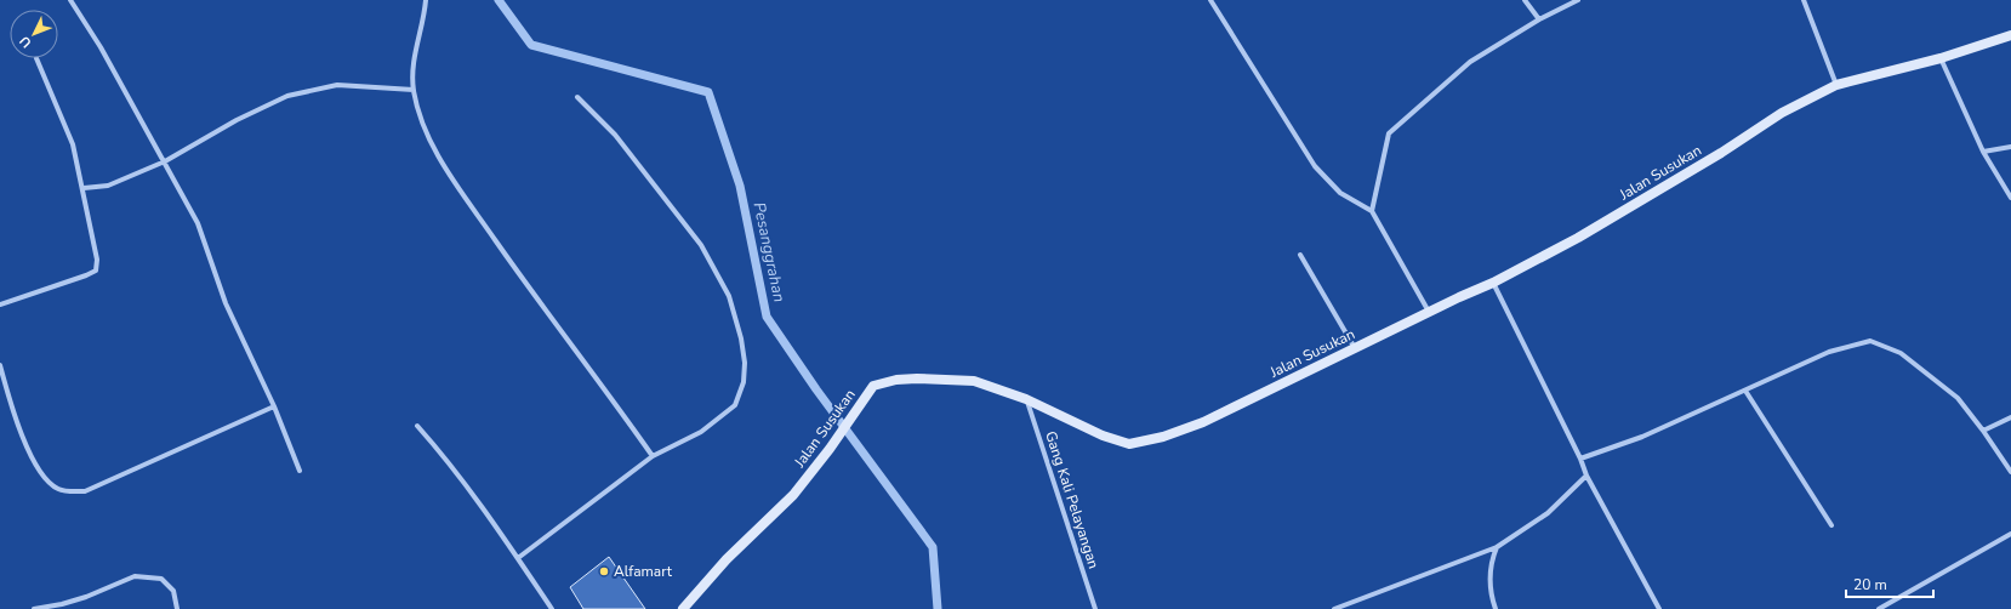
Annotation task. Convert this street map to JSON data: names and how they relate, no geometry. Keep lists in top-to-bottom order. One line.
{"streets":{"street":["Jalan Susukan","Gang Kali Pelayangan"]},"crossings":[["Jalan Susukan","Gang Kali Pelayangan"]],"water":["Pesanggrahan"],"places":["Alfamart"],"scale_bar":"20 m","north":"bottom left"}
